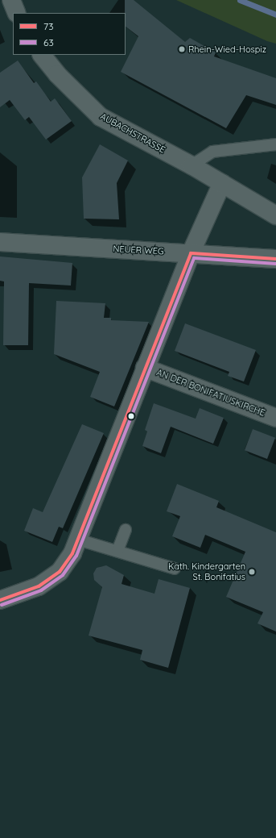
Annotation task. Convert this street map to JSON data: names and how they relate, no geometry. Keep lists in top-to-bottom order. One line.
{"streets":{"street":["AUBACHSTRASSE","NEUER WEG","AN DER BONIFATIUSKIRCHE"]},"places":["Rhein-Wied-Hospiz","Kath. Kindergarten St. Bonifatius"],"lines":["transit line 73","transit line 63"],"legend":["73","63"]}
